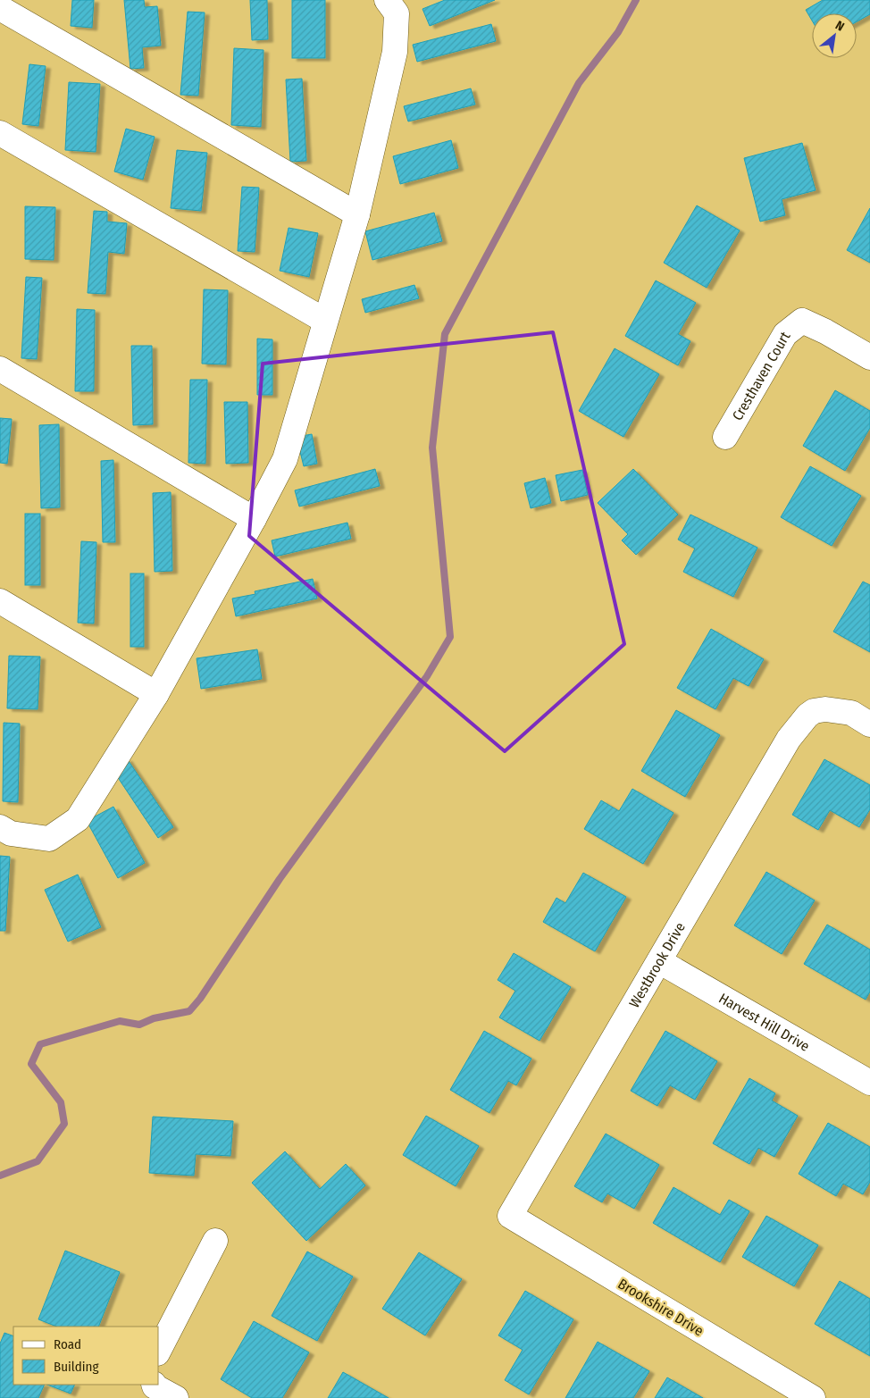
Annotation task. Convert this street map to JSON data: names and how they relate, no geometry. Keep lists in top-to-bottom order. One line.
{"streets":{"street":["Cresthaven Court","Westbrook Drive","Harvest Hill Drive","Brookshire Drive"]},"crossings":[["Westbrook Drive","Harvest Hill Drive"],["Westbrook Drive","Brookshire Drive"]],"legend":["Road","Building"],"north":"top right"}
